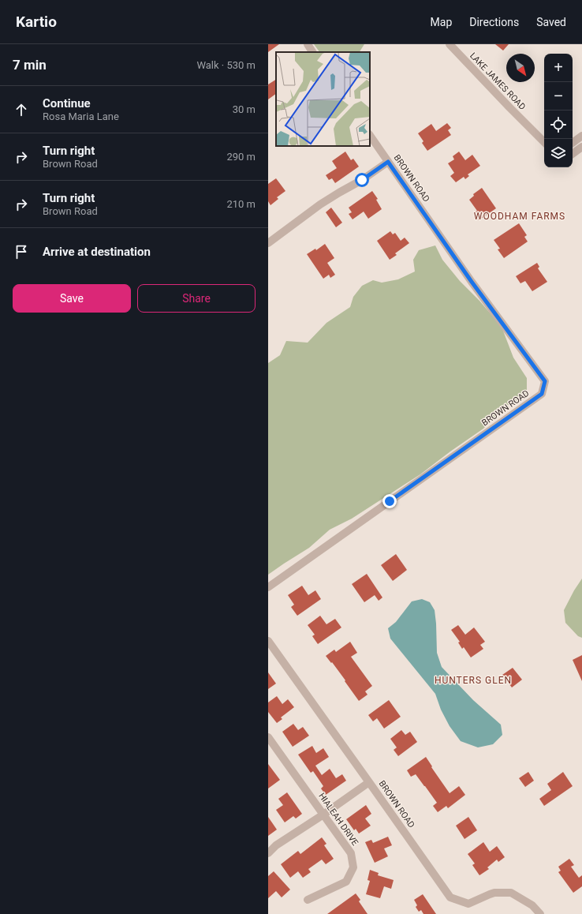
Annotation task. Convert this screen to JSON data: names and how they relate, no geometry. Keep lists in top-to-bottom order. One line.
{"streets":{"street":["LAKE JAMES ROAD","BROWN ROAD","HIALEAH DRIVE"]},"districts":["WOODHAM FARMS","HUNTERS GLEN"],"north":"bottom right","page":{"header":"Kartio","nav":["Map","Directions","Saved"],"heading":["7 min","Walk · 530 m"],"map_buttons":["+","−"],"list":[["Continue","Rosa Maria Lane","30 m"],["Turn right","Brown Road","290 m"],["Turn right","Brown Road","210 m"],"Arrive at destination"],"buttons":["Save","Share"]}}
